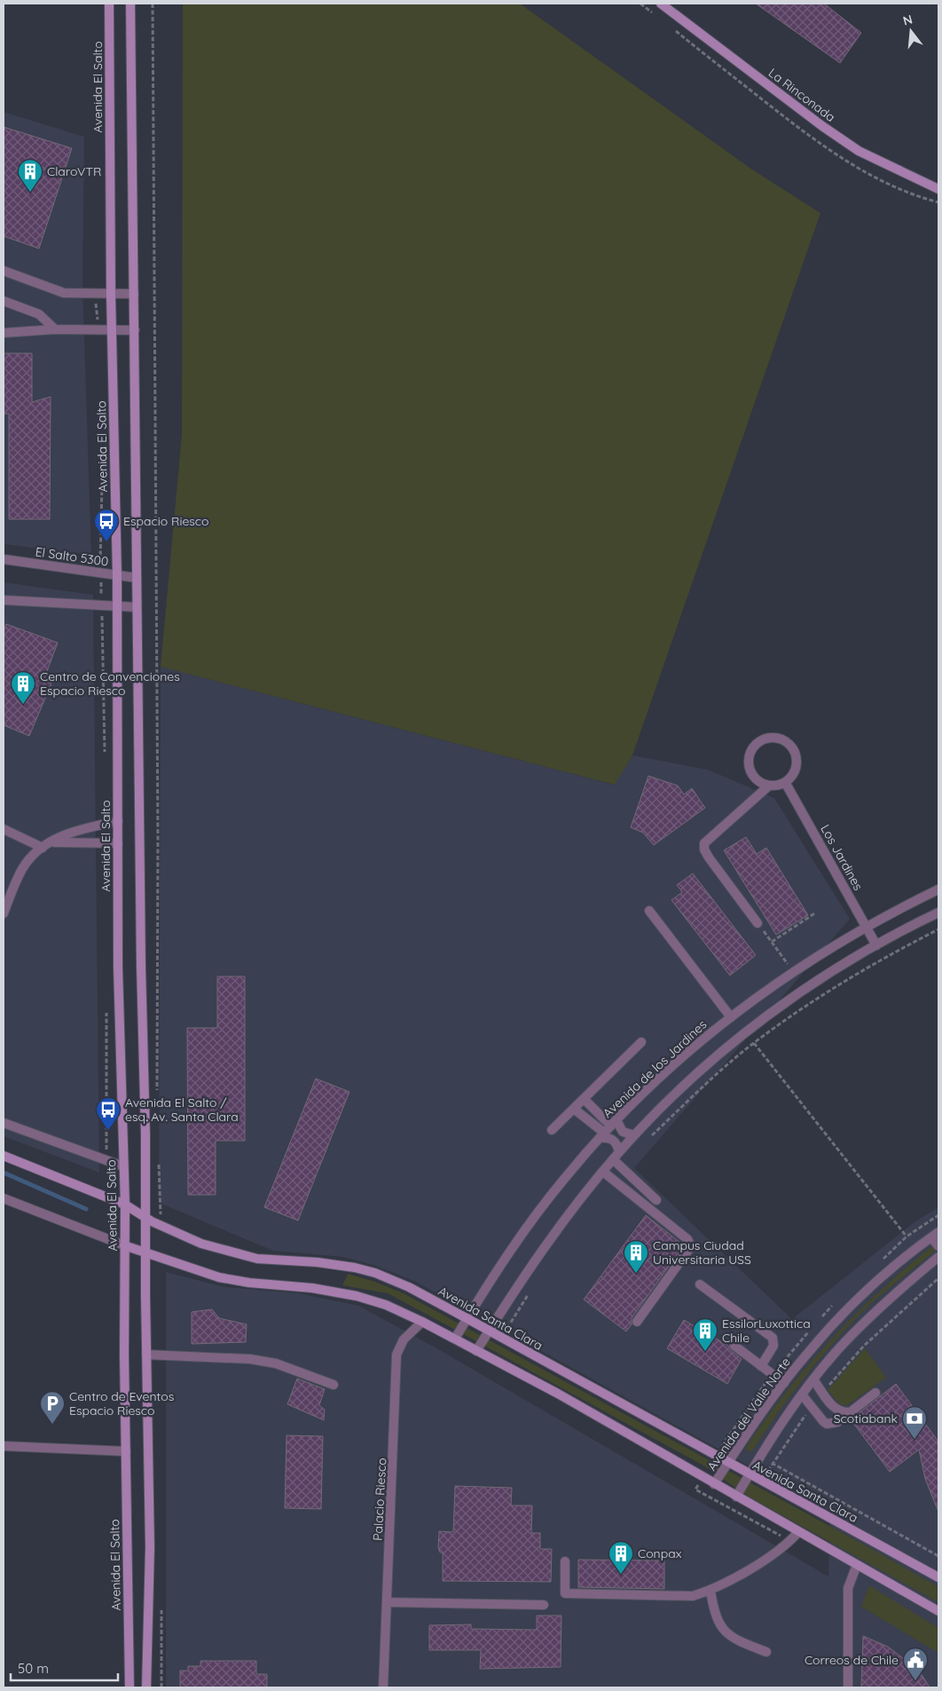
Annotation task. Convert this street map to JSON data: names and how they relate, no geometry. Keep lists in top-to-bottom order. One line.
{"streets":{"main road":["Avenida El Salto","La Rinconada","Avenida Santa Clara"],"street":["El Salto 5300","Los Jardines","Avenida de los Jardines","Avenida del Valle Norte","Palacio Riesco"]},"crossings":[["Avenida El Salto","El Salto 5300"],["Avenida El Salto","Avenida Santa Clara"],["Los Jardines","Avenida de los Jardines"],["Avenida de los Jardines","Avenida Santa Clara"],["Avenida Santa Clara","Avenida del Valle Norte"]],"places":{"building":["ClaroVTR","Centro de Convenciones Espacio Riesco","Campus Ciudad Universitaria USS","EssilorLuxottica Chile","Conpax"],"bus stop":["Espacio Riesco","Avenida El Salto / esq. Av. Santa Clara"],"parking":["Centro de Eventos Espacio Riesco"],"bank":["Scotiabank"],"public building":["Correos de Chile"]},"scale_bar":"50 m","north":"top"}
